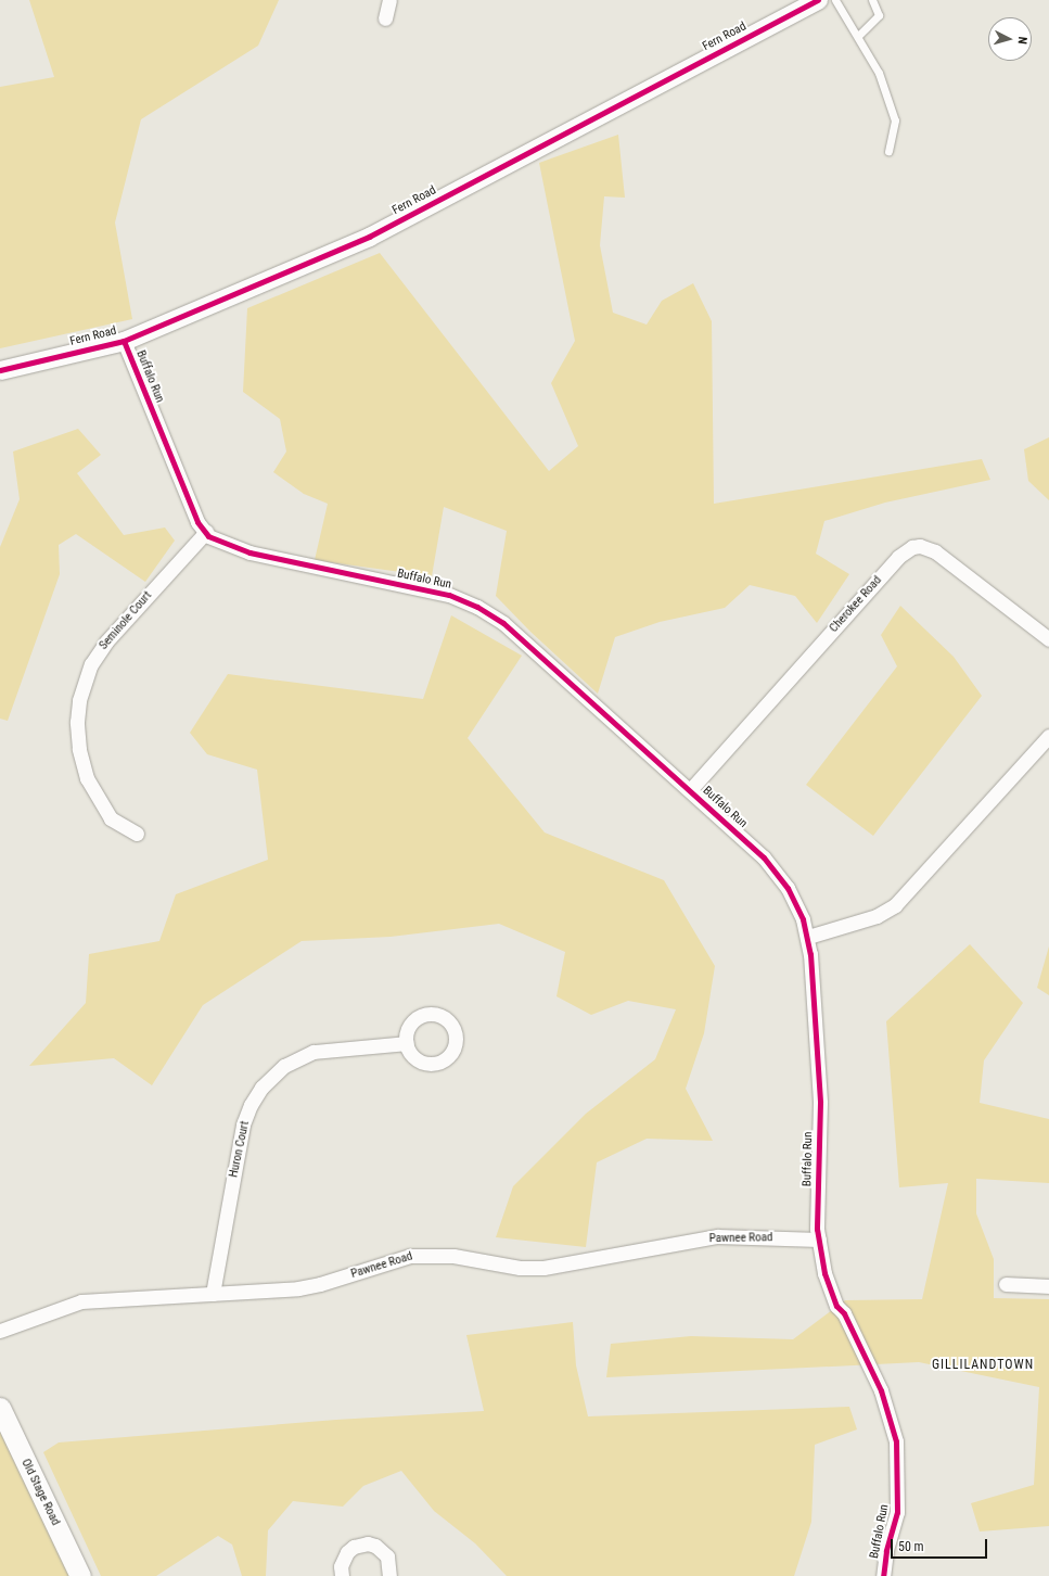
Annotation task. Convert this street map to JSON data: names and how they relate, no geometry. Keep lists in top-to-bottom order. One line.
{"streets":{"main road":["Old Stage Road"],"street":["Fern Road","Buffalo Run","Cherokee Road","Seminole Court","Huron Court","Pawnee Road"]},"crossings":[["Fern Road","Buffalo Run"],["Buffalo Run","Cherokee Road"],["Buffalo Run","Seminole Court"],["Buffalo Run","Pawnee Road"],["Huron Court","Pawnee Road"]],"districts":["GILLILANDTOWN"],"scale_bar":"50 m","north":"right"}
